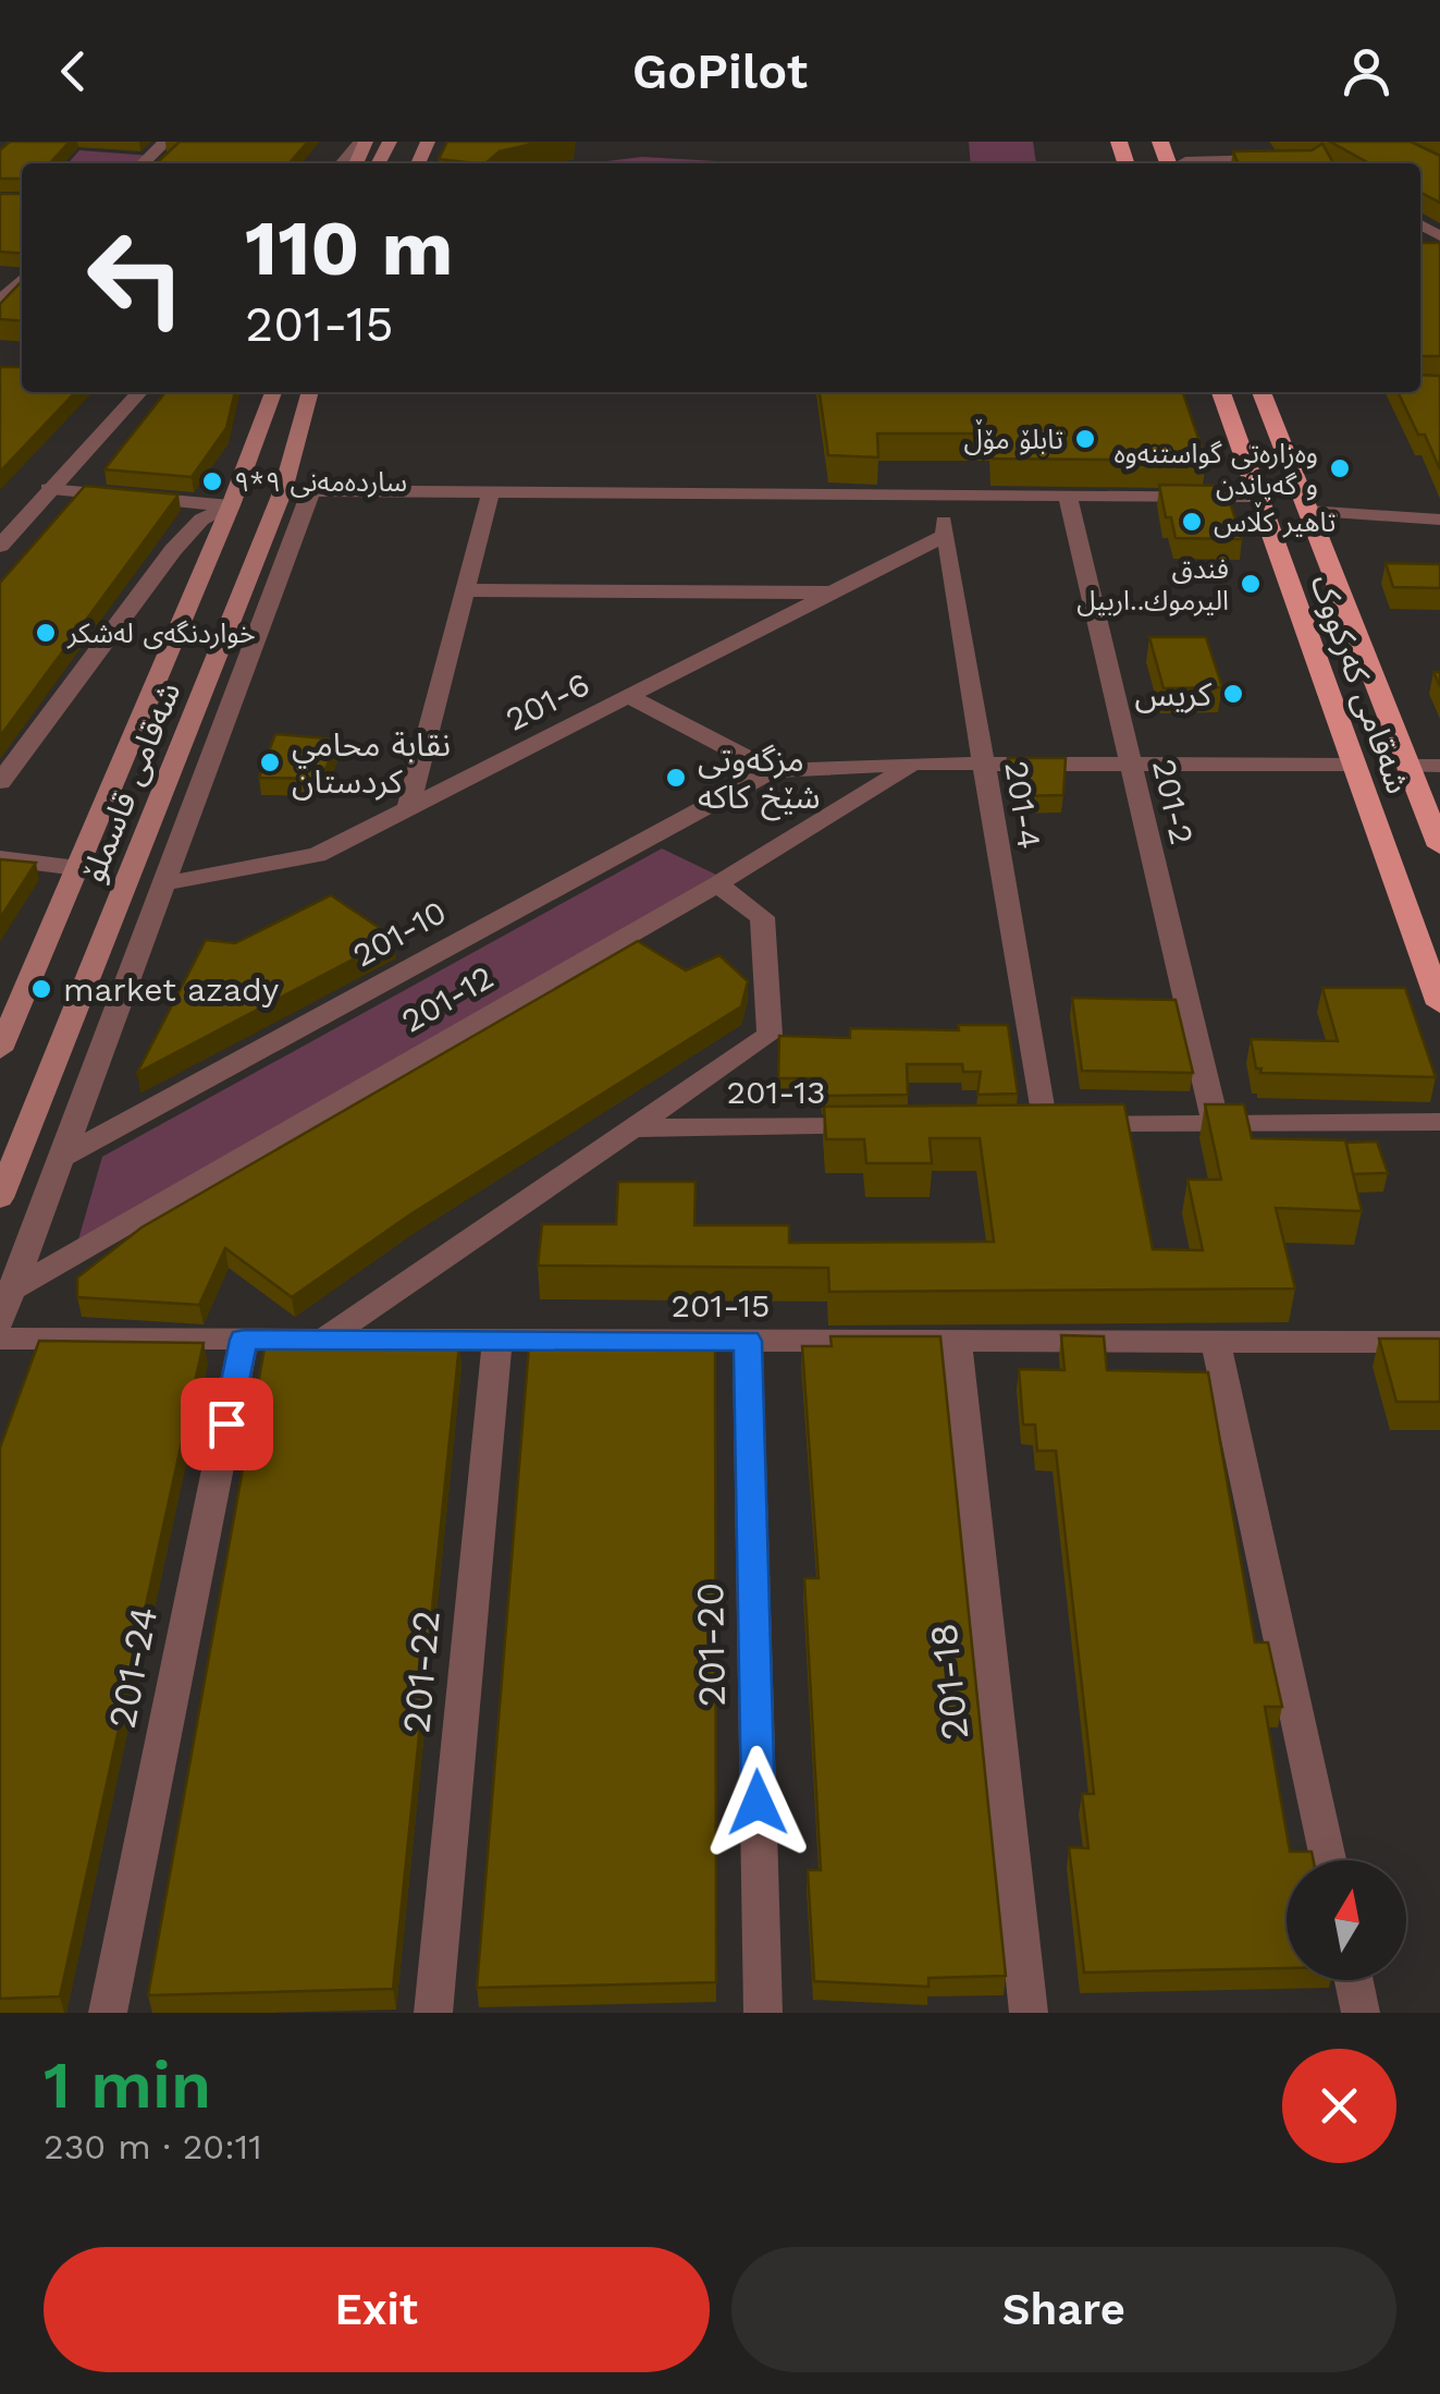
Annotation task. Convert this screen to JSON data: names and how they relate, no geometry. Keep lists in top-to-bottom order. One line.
{"streets":{"highway":["شەقامی کەرکووک"],"main road":["شەقامی قاسملۆ"],"street":["201-6","201-2","201-4","201-10","201-12","201-13","201-15","201-20","201-24","201-22","201-18"]},"crossings":[["201-6","201-4"],["201-2","201-4"],["201-15","201-20"],["201-15","201-24"],["201-15","201-22"],["201-15","201-18"]],"places":["تابلۆ مۆڵ","وەزارەتی گواستنەوە و گەیاندن","ساردەمەنی ٩*٩","تاهیر کڵاس","فندق اليرموك..اربيل","خواردنگەی لەشکر","كريس","نقابة محامي كردستان","مزگه‌وتی شێخ كاكه","market azady"],"north":"top","page":{"header":"GoPilot","turn":["110 m","201-15"],"heading":["1 min","230 m · 20:11"],"buttons":["Exit","Share"]}}
